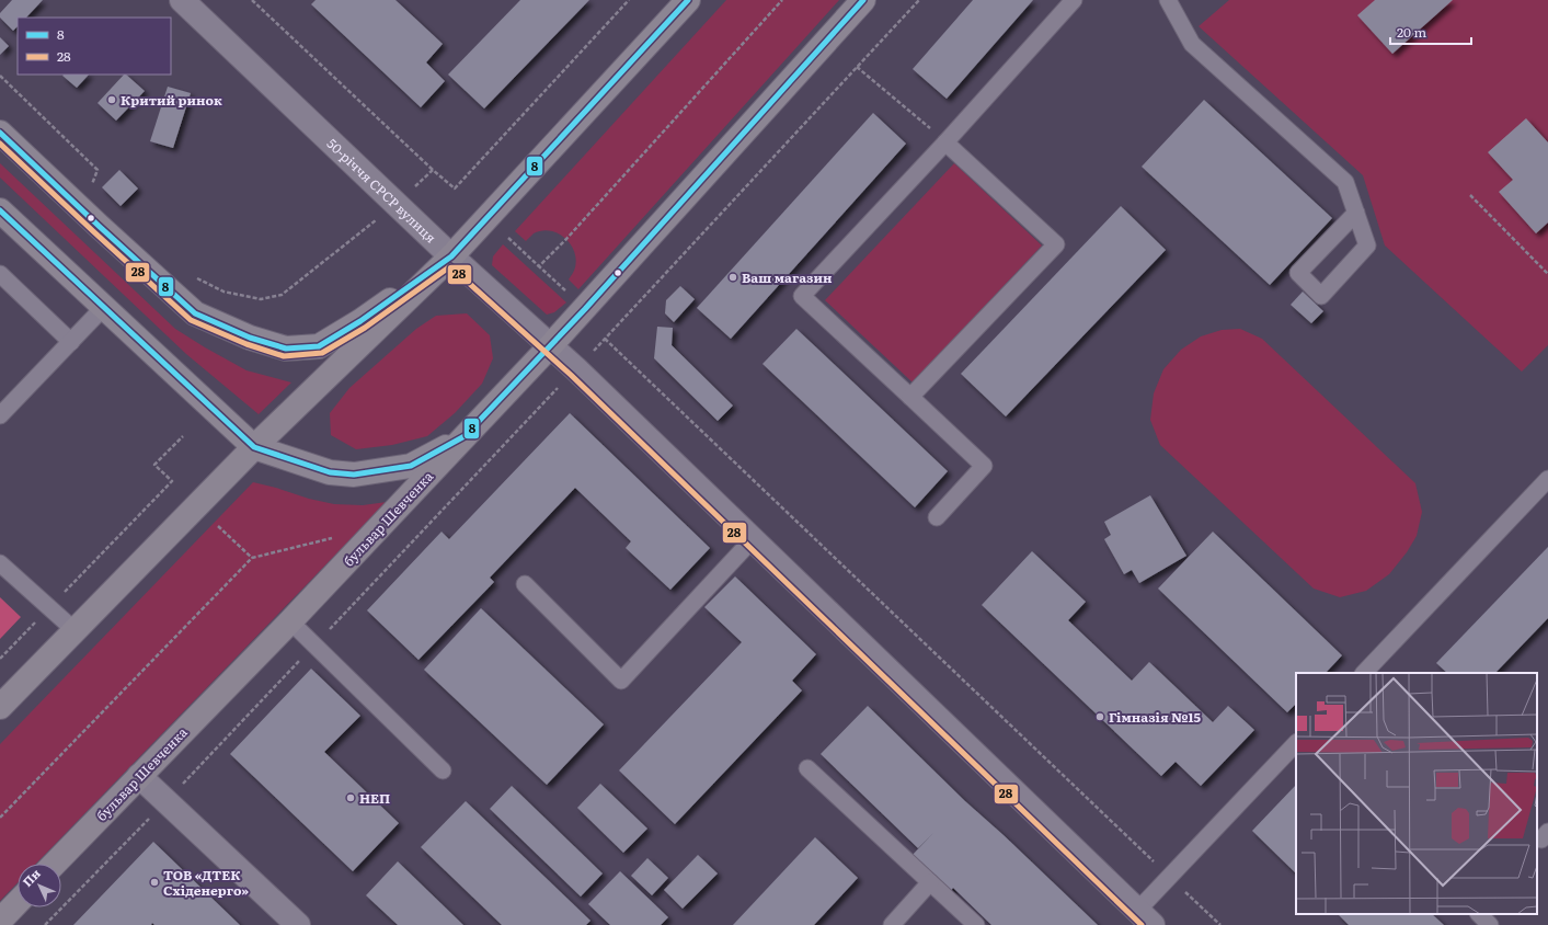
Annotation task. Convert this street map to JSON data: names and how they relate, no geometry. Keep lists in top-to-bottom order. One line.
{"streets":{"main road":["бульвар Шевченка"],"street":["50-річчя СРСР вулиця"]},"crossings":[["50-річчя СРСР вулиця","бульвар Шевченка"]],"places":["Критий ринок","Ваш магазин","Гімназія №15","НЕП","ТОВ «ДТЕК Східенерго»"],"lines":["transit line 8","transit line 28"],"legend":["8","28"],"scale_bar":"20 m","north":"top left"}
